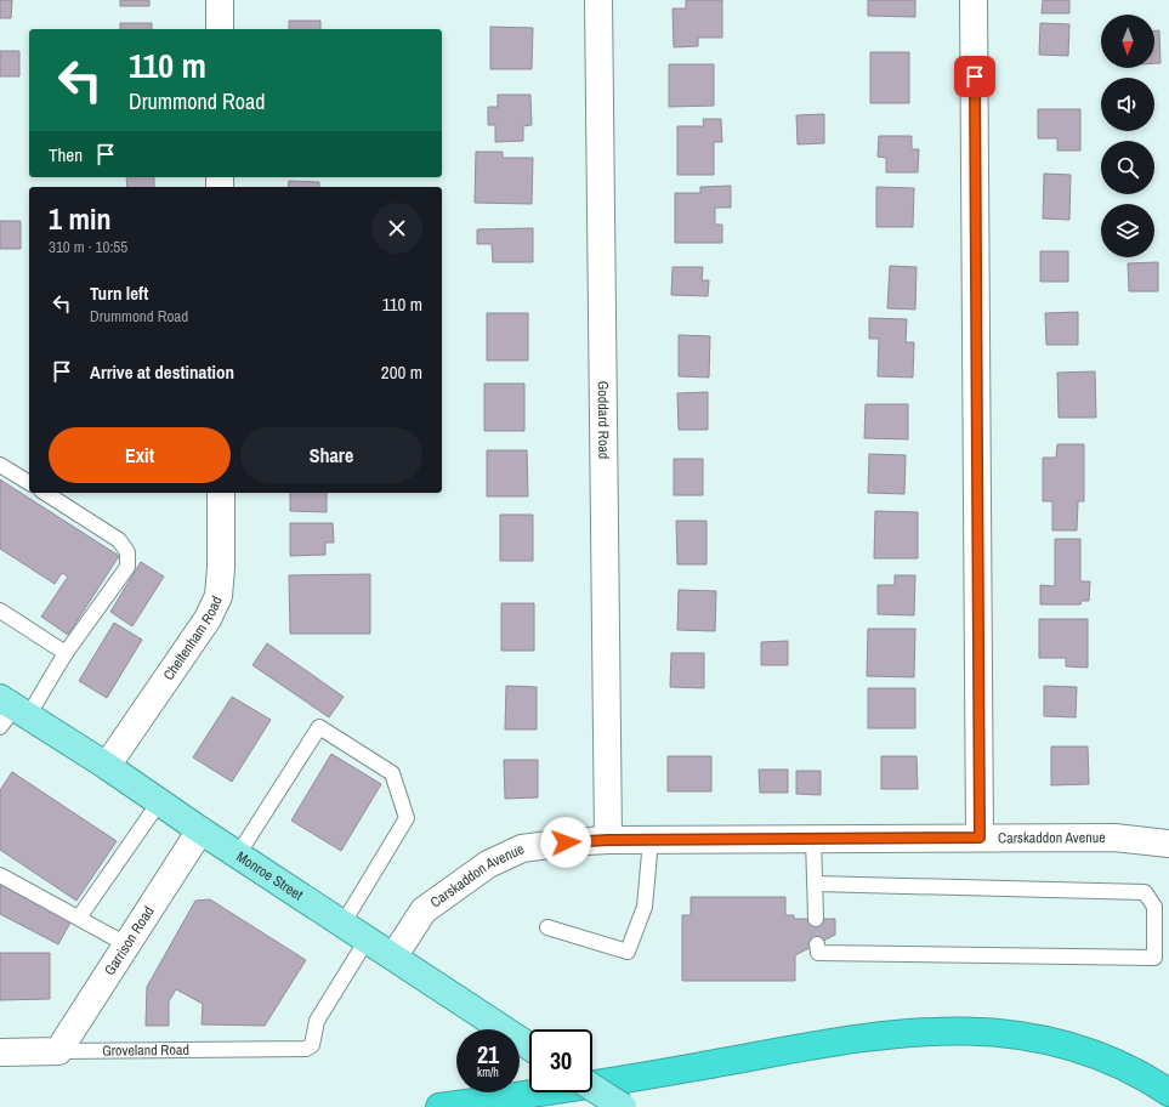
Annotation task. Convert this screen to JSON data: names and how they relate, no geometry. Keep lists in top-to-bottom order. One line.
{"streets":{"main road":["Monroe Street"],"street":["Goddard Road","Cheltenham Road","Carskaddon Avenue","Garrison Road","Groveland Road"]},"crossings":[["Goddard Road","Carskaddon Avenue"],["Cheltenham Road","Monroe Street"],["Carskaddon Avenue","Monroe Street"],["Monroe Street","Garrison Road"],["Monroe Street","Groveland Road"],["Garrison Road","Groveland Road"]],"north":"bottom","page":{"turn":["110 m","Drummond Road"],"then":"Then","heading":["1 min","310 m · 10:55"],"list":[{"name":"Turn left","note":"Drummond Road","value":"110 m"},{"name":"Arrive at destination","value":"200 m"}],"buttons":["Exit","Share"],"speed":"21 km/h","limit":"30"}}
